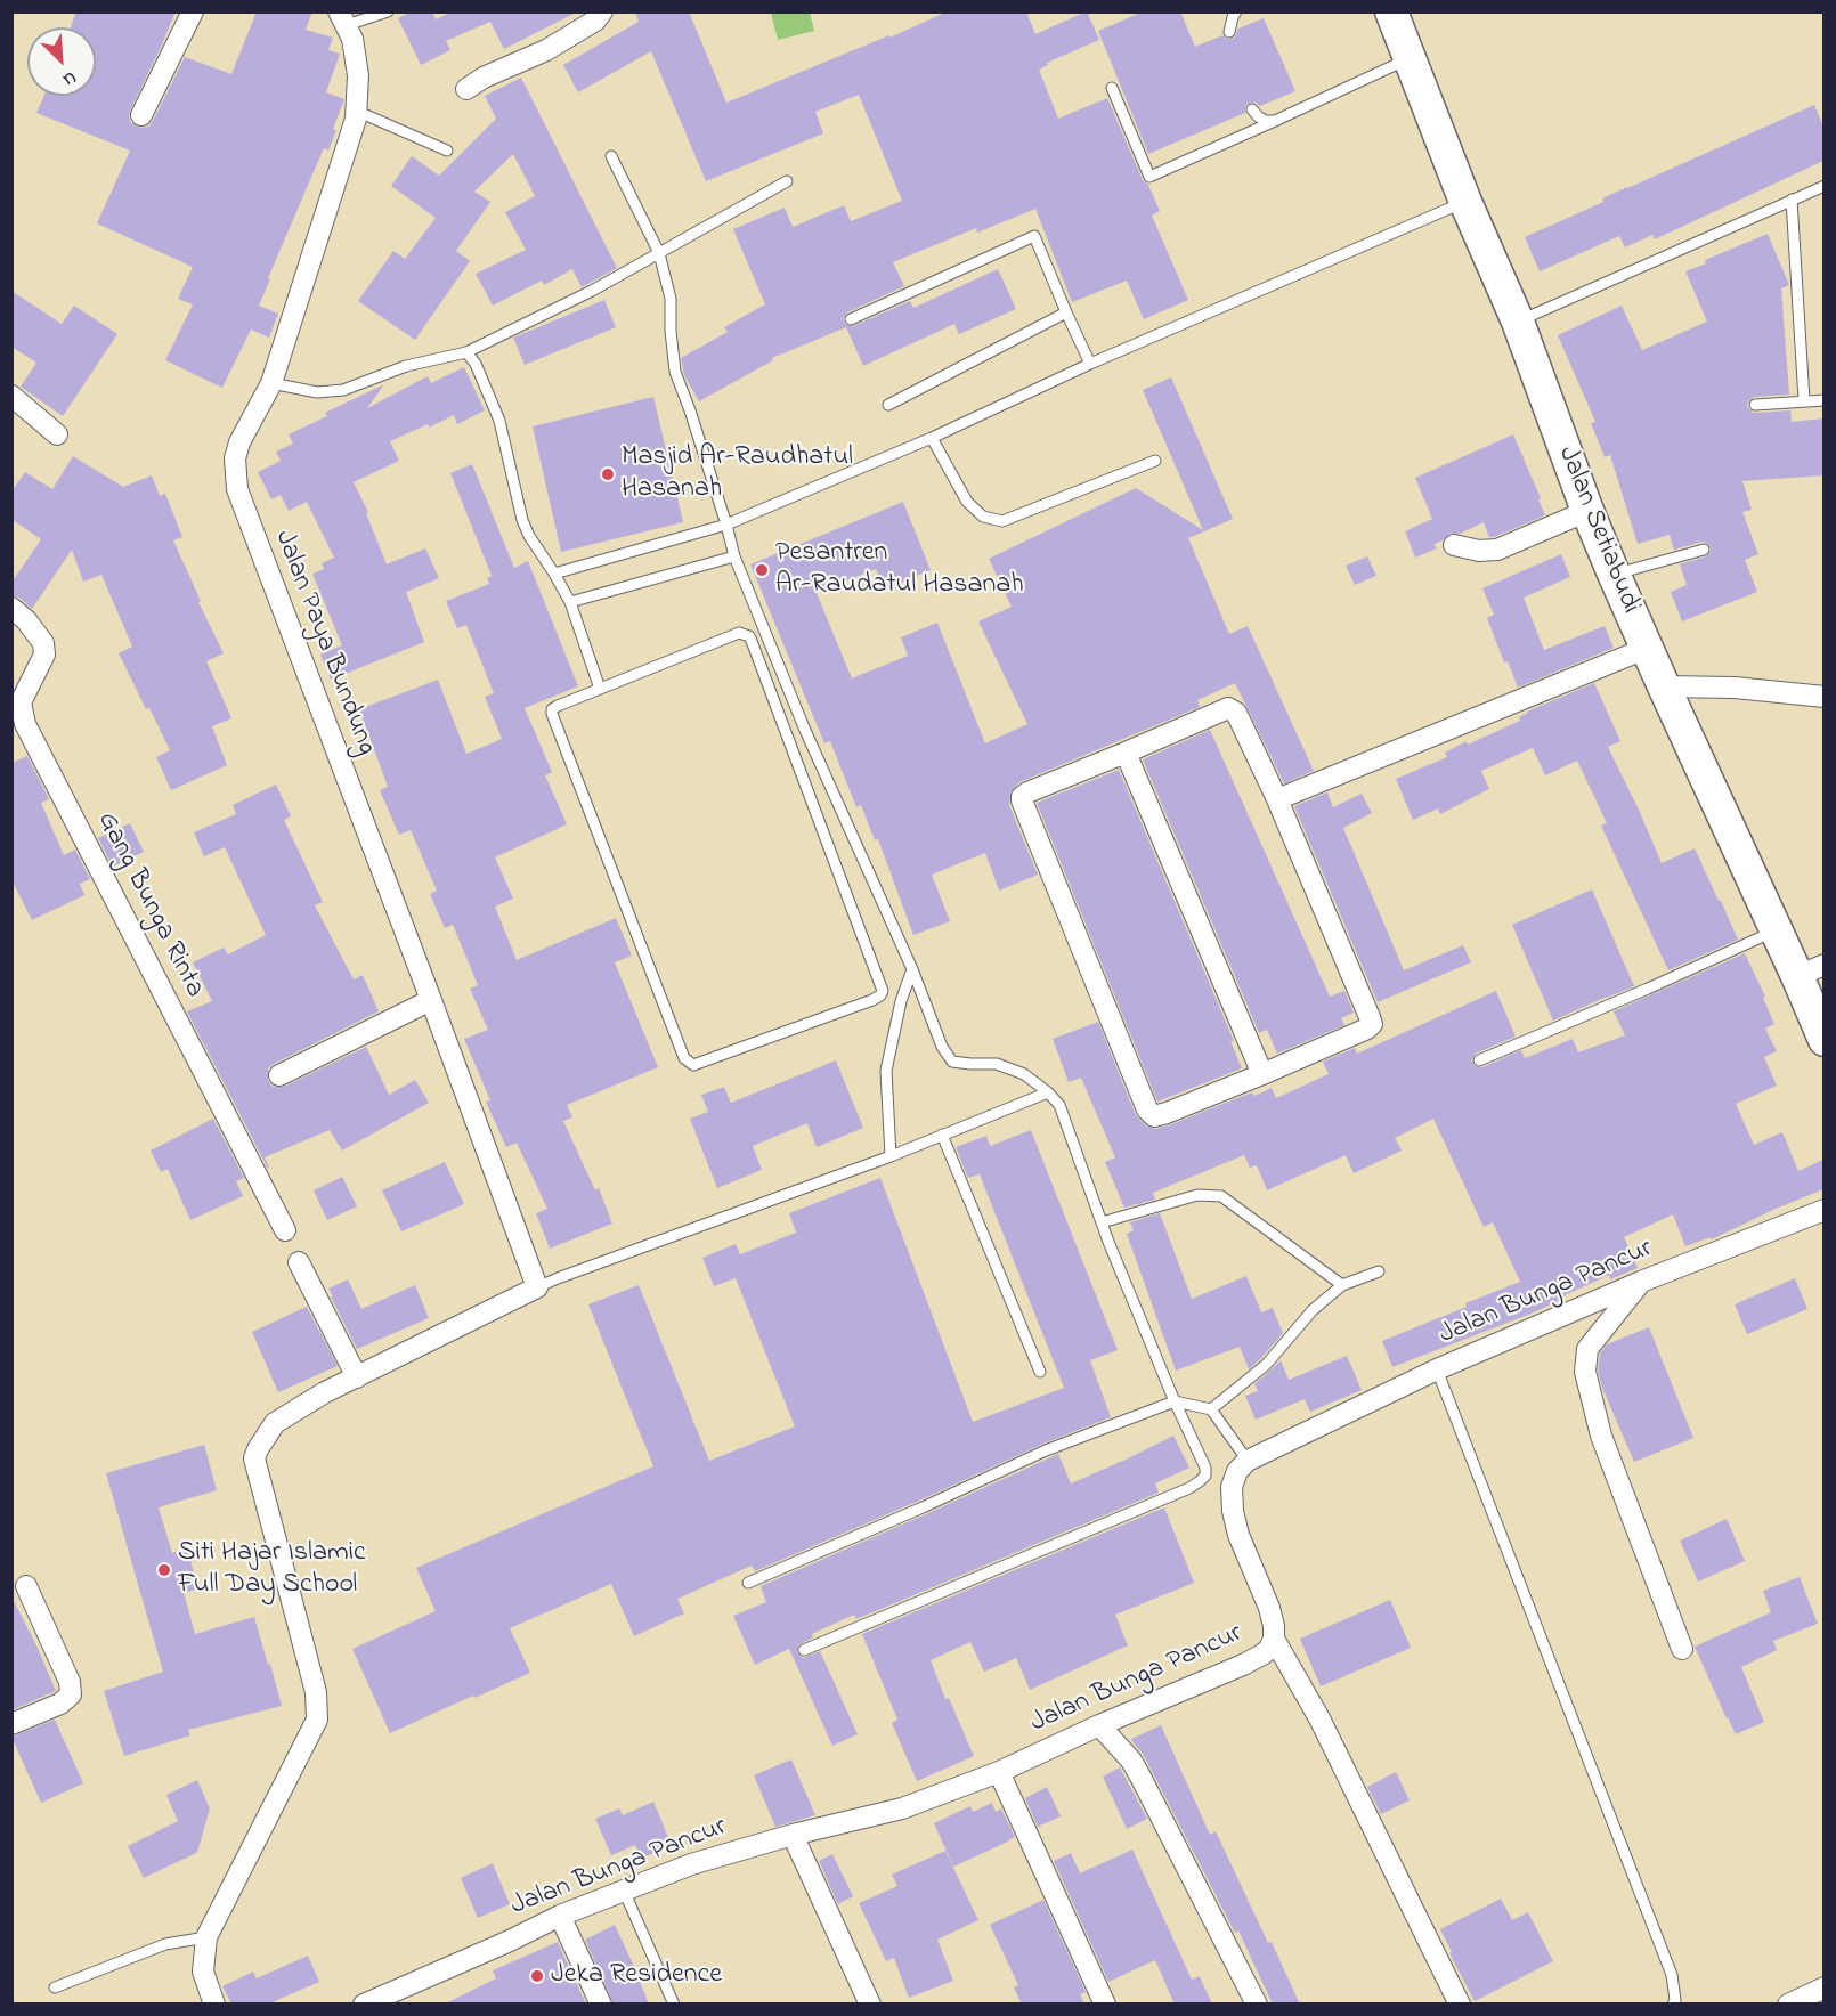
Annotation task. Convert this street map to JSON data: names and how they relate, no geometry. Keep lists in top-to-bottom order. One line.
{"streets":{"main road":["Jalan Setiabudi"],"street":["Jalan Paya Bundung","Gang Bunga Rinta","Jalan Bunga Pancur"]},"places":["Masjid Ar-Raudhatul Hasanah","Pesantren Ar-Raudatul Hasanah","Siti Hajar Islamic Full Day School","Jeka Residence"],"north":"bottom right"}
